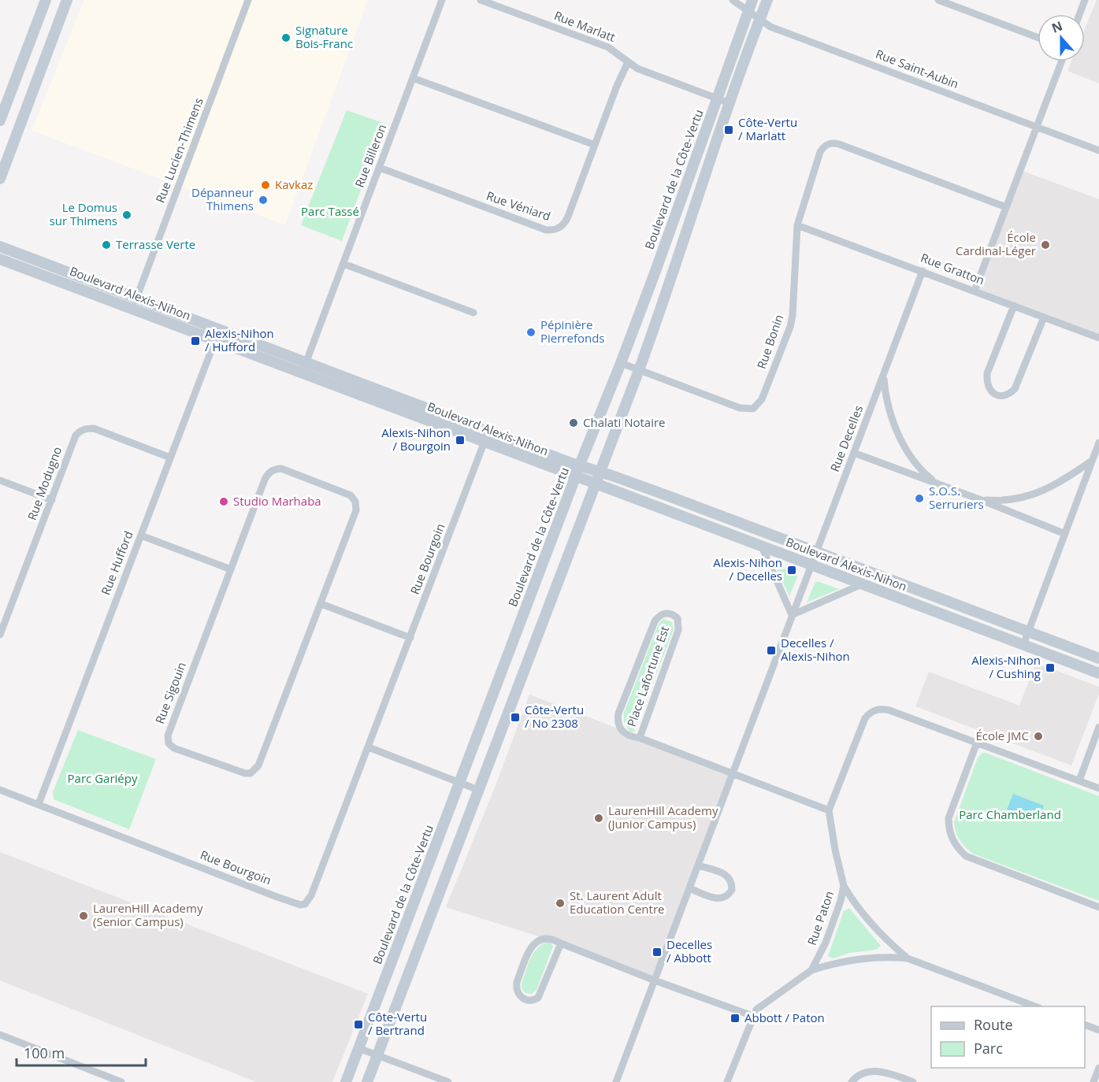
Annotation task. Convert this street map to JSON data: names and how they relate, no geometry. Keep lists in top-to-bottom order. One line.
{"streets":{"main road":["Boulevard de la Côte-Vertu","Boulevard Alexis-Nihon"],"street":["Rue Marlatt","Rue Saint-Aubin","Rue Lucien-Thimens","Rue Billeron","Rue Véniard","Rue Gratton","Rue Bonin","Rue Decelles","Rue Modugno","Rue Bourgoin","Rue Hufford","Place Lafortune Est","Rue Sigouin","Rue Paton"]},"crossings":[["Rue Marlatt","Boulevard de la Côte-Vertu"],["Rue Marlatt","Rue Véniard"],["Rue Saint-Aubin","Boulevard de la Côte-Vertu"],["Rue Lucien-Thimens","Boulevard Alexis-Nihon"],["Rue Billeron","Rue Véniard"],["Rue Billeron","Boulevard Alexis-Nihon"],["Boulevard de la Côte-Vertu","Boulevard Alexis-Nihon"],["Boulevard de la Côte-Vertu","Rue Bonin"],["Rue Gratton","Rue Bonin"],["Rue Gratton","Rue Decelles"],["Boulevard Alexis-Nihon","Rue Decelles"],["Boulevard Alexis-Nihon","Rue Bourgoin"],["Boulevard Alexis-Nihon","Rue Hufford"],["Rue Modugno","Rue Hufford"],["Rue Bourgoin","Rue Hufford"]],"parks":["Parc Tassé","Parc Gariépy","Parc Chamberland"],"places":{"other":["Signature Bois-Franc","Kavkaz","Dépanneur Thimens","Le Domus sur Thimens","Terrasse Verte","École Cardinal-Léger","Pépinière Pierrefonds","Chalati Notaire","S.O.S. Serruriers","Studio Marhaba","École JMC","LaurenHill Academy (Junior Campus)","St. Laurent Adult Education Centre","LaurenHill Academy (Senior Campus)"],"transit":["Côte-Vertu / Marlatt","Alexis-Nihon / Hufford","Alexis-Nihon / Bourgoin","Alexis-Nihon / Decelles","Decelles / Alexis-Nihon","Alexis-Nihon / Cushing","Côte-Vertu / No 2308","Decelles / Abbott","Abbott / Paton","Côte-Vertu / Bertrand"]},"legend":["Route","Parc"],"scale_bar":"100 m","north":"top"}
